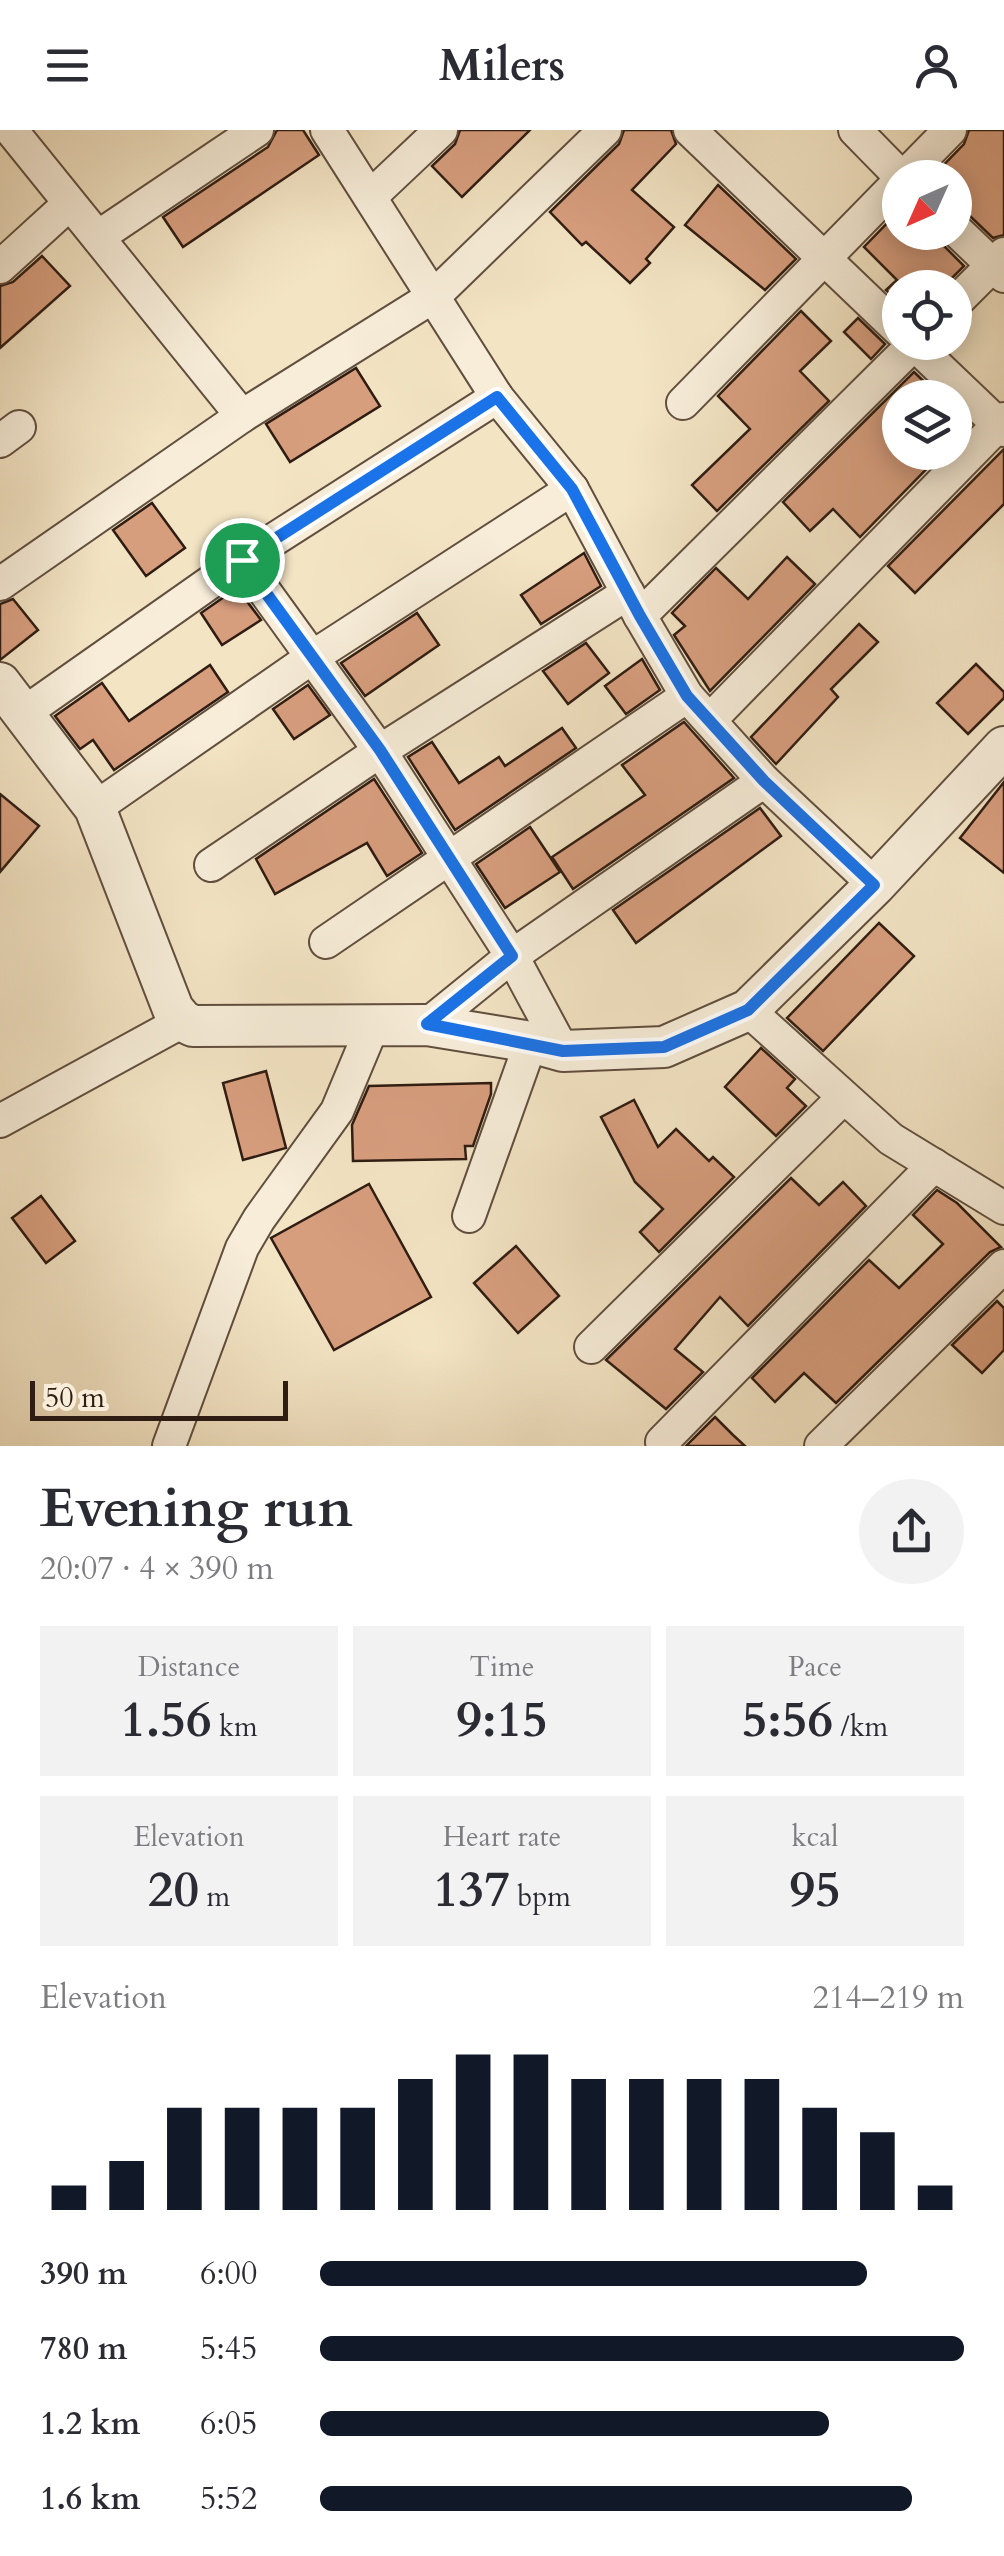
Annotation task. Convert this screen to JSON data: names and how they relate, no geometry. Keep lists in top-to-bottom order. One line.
{"scale_bar":"50 m","north":"bottom left","page":{"header":"Milers","scale":"50 m","heading":["Evening run","20:07 · 4 × 390 m"],"stats":[["Distance","1.56 km"],["Time","9:15"],["Pace","5:56 /km"],["Elevation","20 m"],["Heart rate","137 bpm"],["kcal","95"]],"chart":["Elevation","214–219 m"],"list":[{"name":"390 m","note":"6:00"},{"name":"780 m","note":"5:45"},{"name":"1.2 km","note":"6:05"},{"name":"1.6 km","note":"5:52"}]}}
